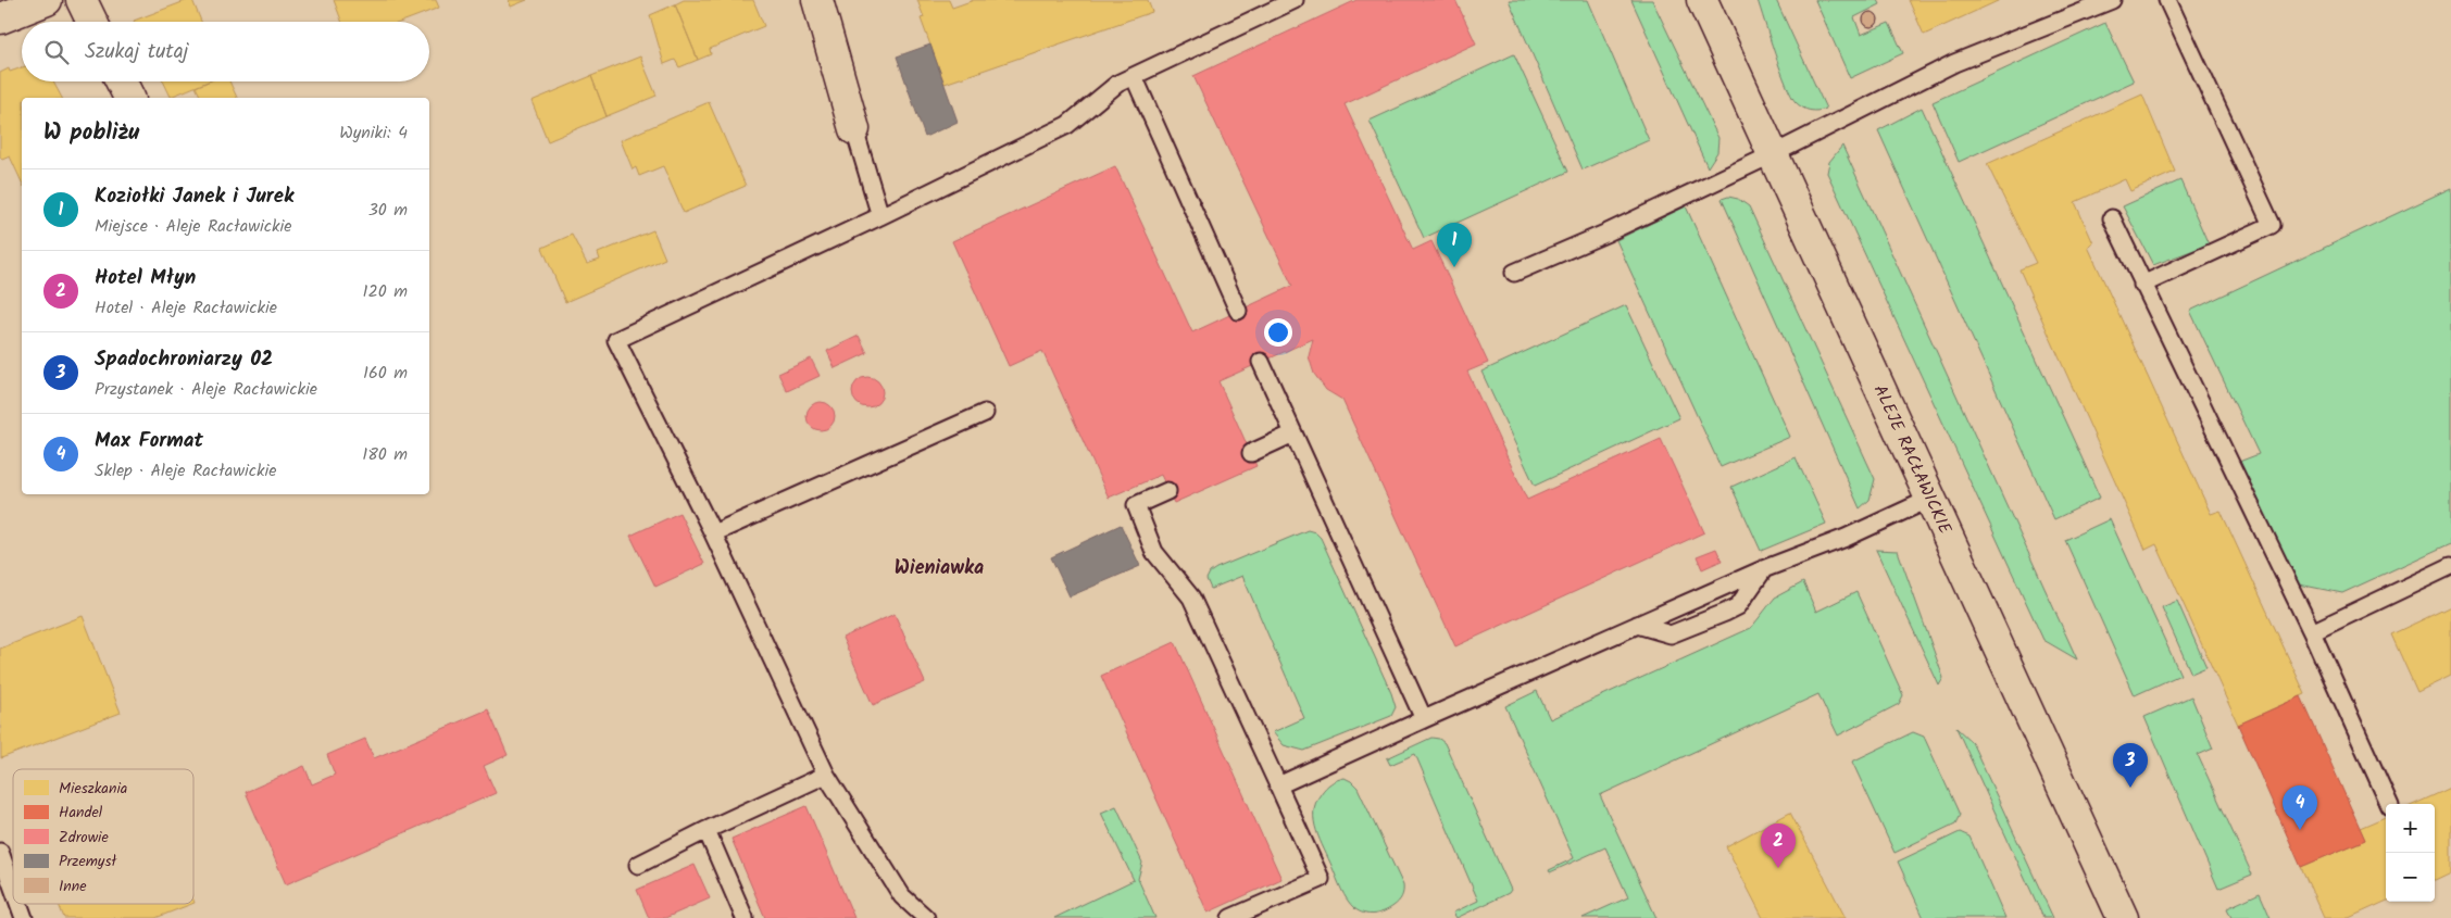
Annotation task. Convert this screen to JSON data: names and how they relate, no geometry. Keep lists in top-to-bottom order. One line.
{"streets":{"street":["ALEJE RACŁAWICKIE"]},"districts":["Wieniawka"],"legend":["Mieszkania","Handel","Zdrowie","Przemysł","Inne"],"page":{"search":"Szukaj tutaj","heading":["W pobliżu","Wyniki: 4"],"list":[{"mark":"1","name":"Koziołki Janek i Jurek","note":"Miejsce · Aleje Racławickie","value":"30 m"},{"mark":"2","name":"Hotel Młyn","note":"Hotel · Aleje Racławickie","value":"120 m"},{"mark":"3","name":"Spadochroniarzy 02","note":"Przystanek · Aleje Racławickie","value":"160 m"},{"mark":"4","name":"Max Format","note":"Sklep · Aleje Racławickie","value":"180 m"}],"pins":["1","3","4","2"],"map_buttons":["+","−"]}}
